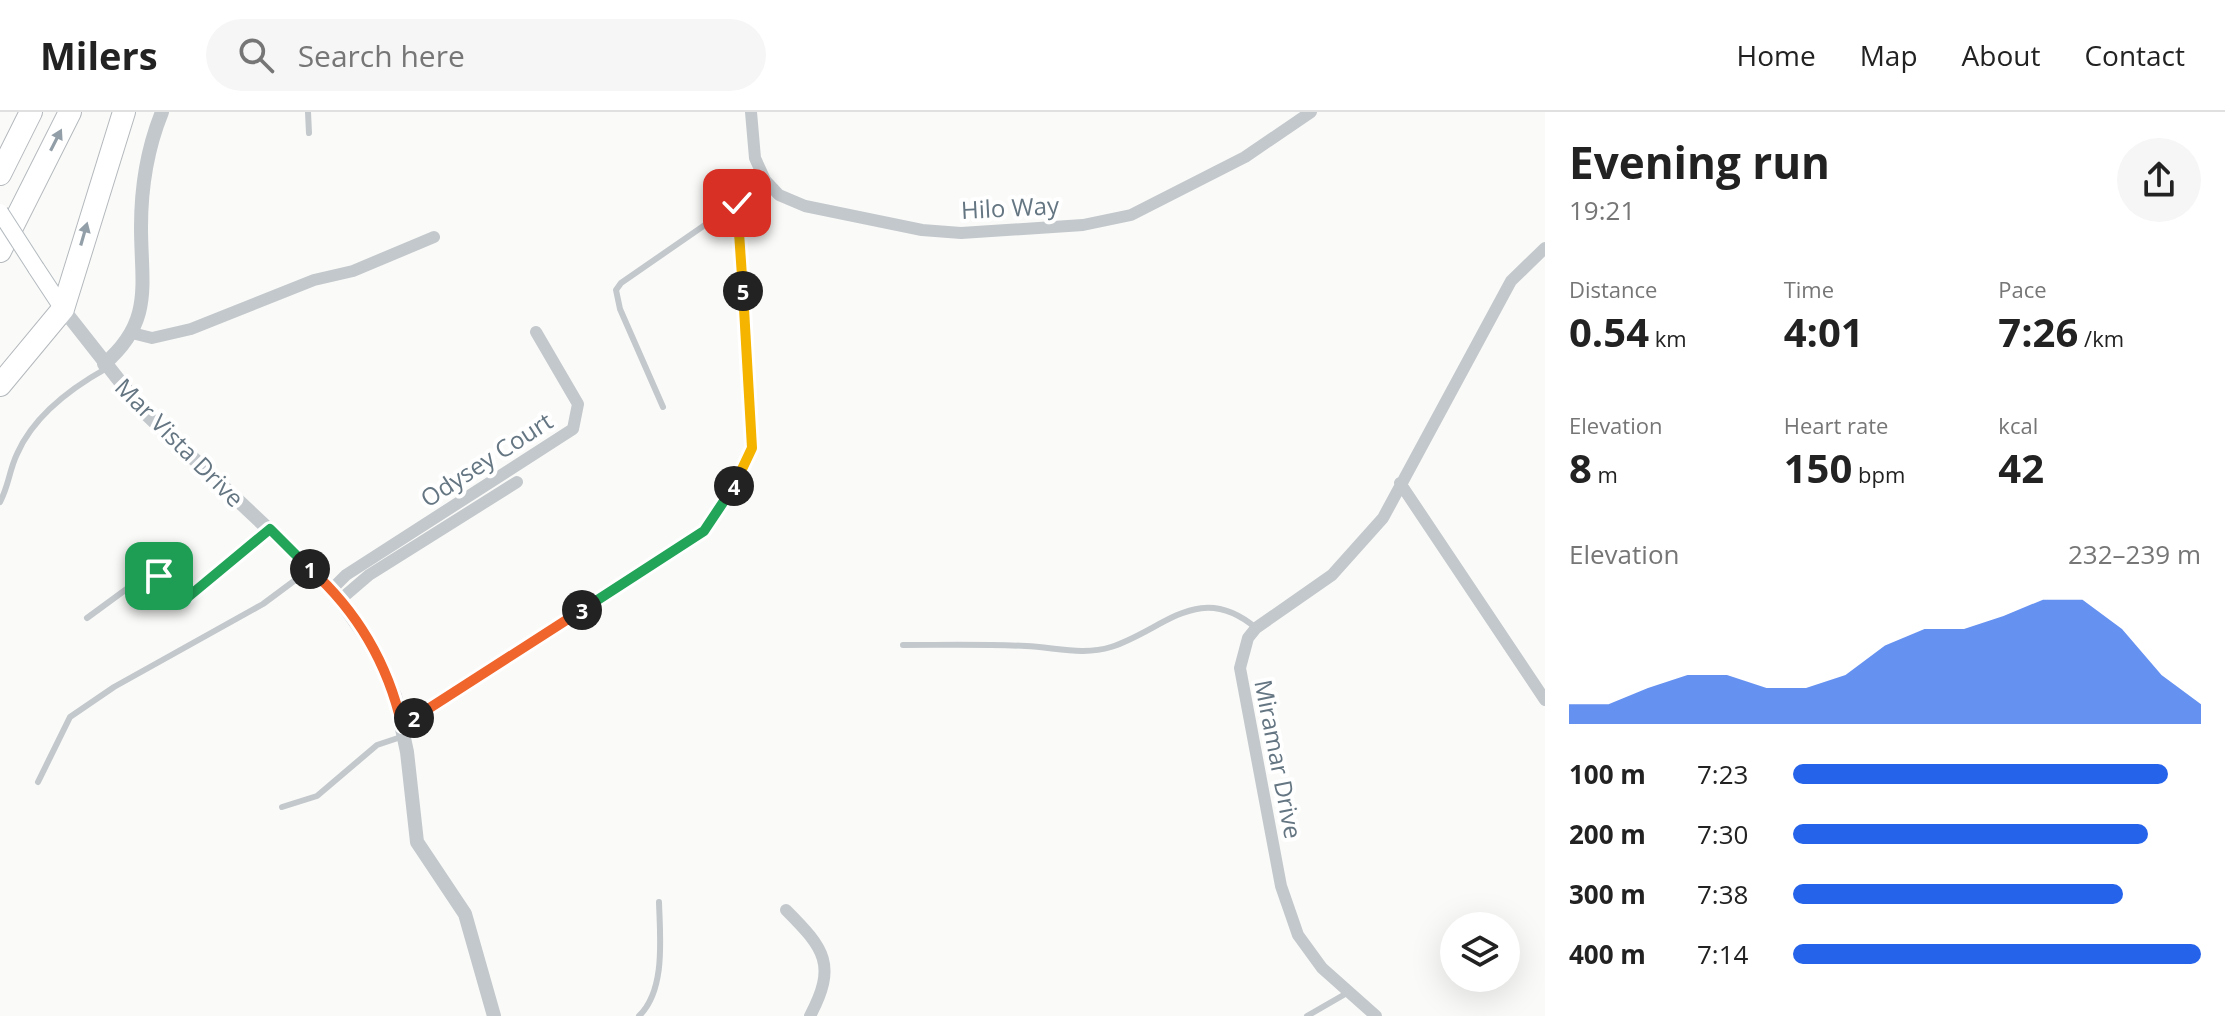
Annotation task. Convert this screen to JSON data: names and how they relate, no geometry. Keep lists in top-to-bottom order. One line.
{"streets":{"main road":["Mar Vista Drive"],"street":["Hilo Way","Odysey Court","Miramar Drive"]},"crossings":[["Mar Vista Drive","Odysey Court"]],"page":{"header":"Milers","search":"Search here","nav":["Home","Map","About","Contact"],"heading":["Evening run","19:21"],"stats":[["Distance","0.54 km"],["Time","4:01"],["Pace","7:26 /km"],["Elevation","8 m"],["Heart rate","150 bpm"],["kcal","42"]],"pins":["5","4","1","3","2"],"chart":["Elevation","232–239 m"],"list":[{"name":"100 m","note":"7:23"},{"name":"200 m","note":"7:30"},{"name":"300 m","note":"7:38"},{"name":"400 m","note":"7:14"}]}}
